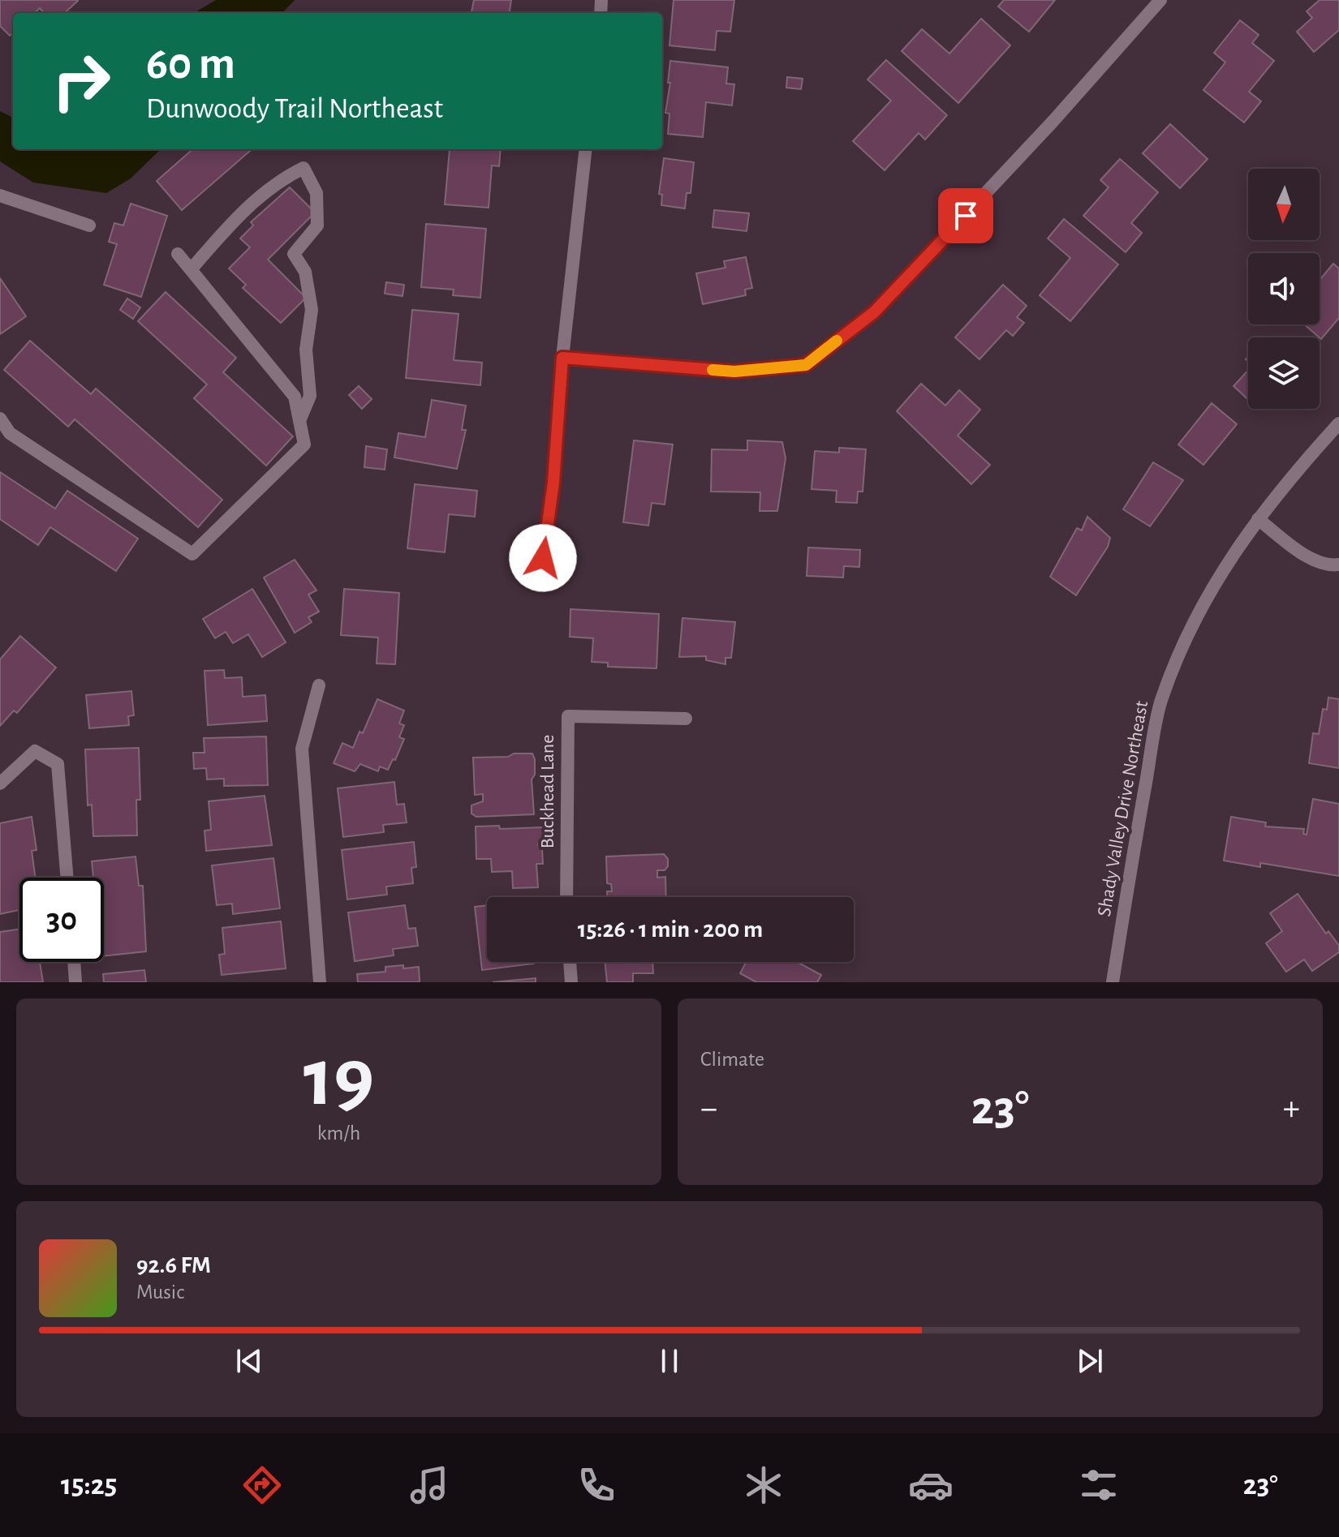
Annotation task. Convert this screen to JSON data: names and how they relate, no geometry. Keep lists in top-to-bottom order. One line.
{"streets":{"street":["Buckhead Lane","Shady Valley Drive Northeast"]},"north":"bottom","page":{"turn":["60 m","Dunwoody Trail Northeast"],"limit":"30","trip":"15:26 · 1 min · 200 m","tile":[["19","km/h"],"Climate"],"heat":["−","23°","+"],"song":["92.6 FM","Music"],"tabs":["15:25","23°"]}}
